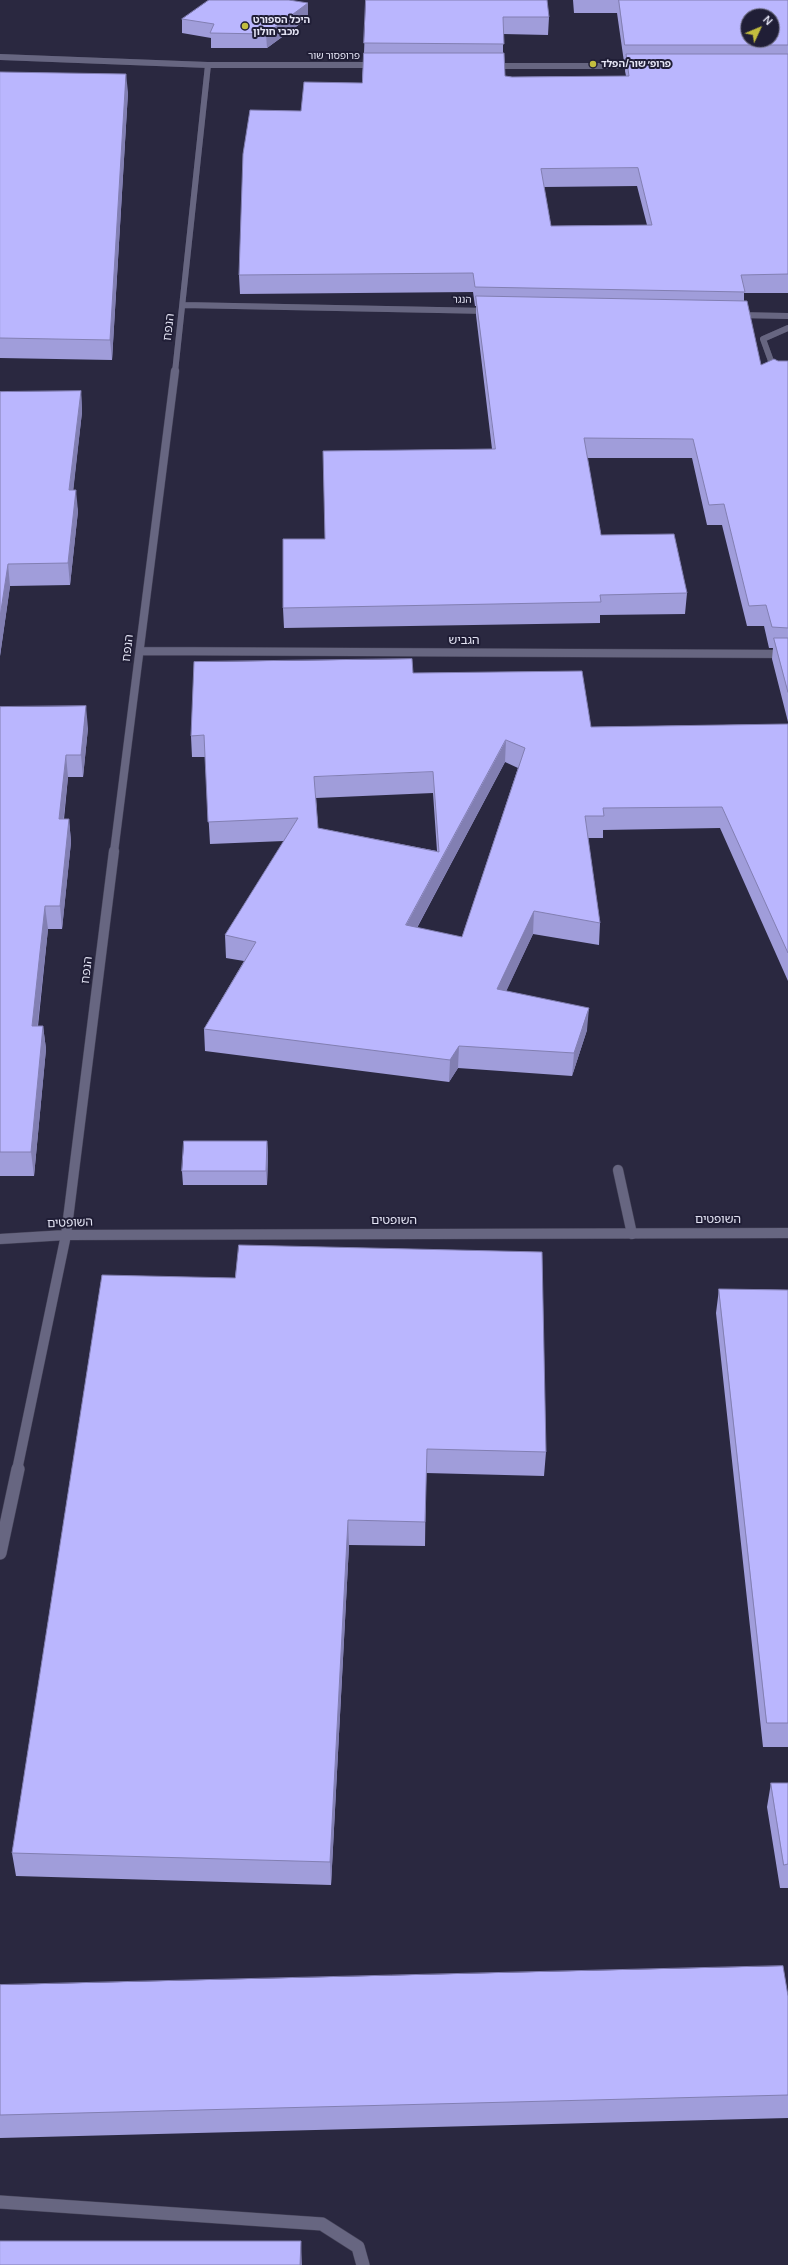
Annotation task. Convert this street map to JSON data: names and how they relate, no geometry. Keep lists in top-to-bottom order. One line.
{"streets":{"street":["פרופסור שור","הנגר","הנפח","הגביש","השופטים"]},"crossings":[["פרופסור שור","הנפח"],["הנגר","הנפח"],["הנפח","הגביש"],["הנפח","השופטים"]],"places":["היכל הספורט מכבי חולון","פרופ׳ שור/הפלד"],"north":"top right"}
